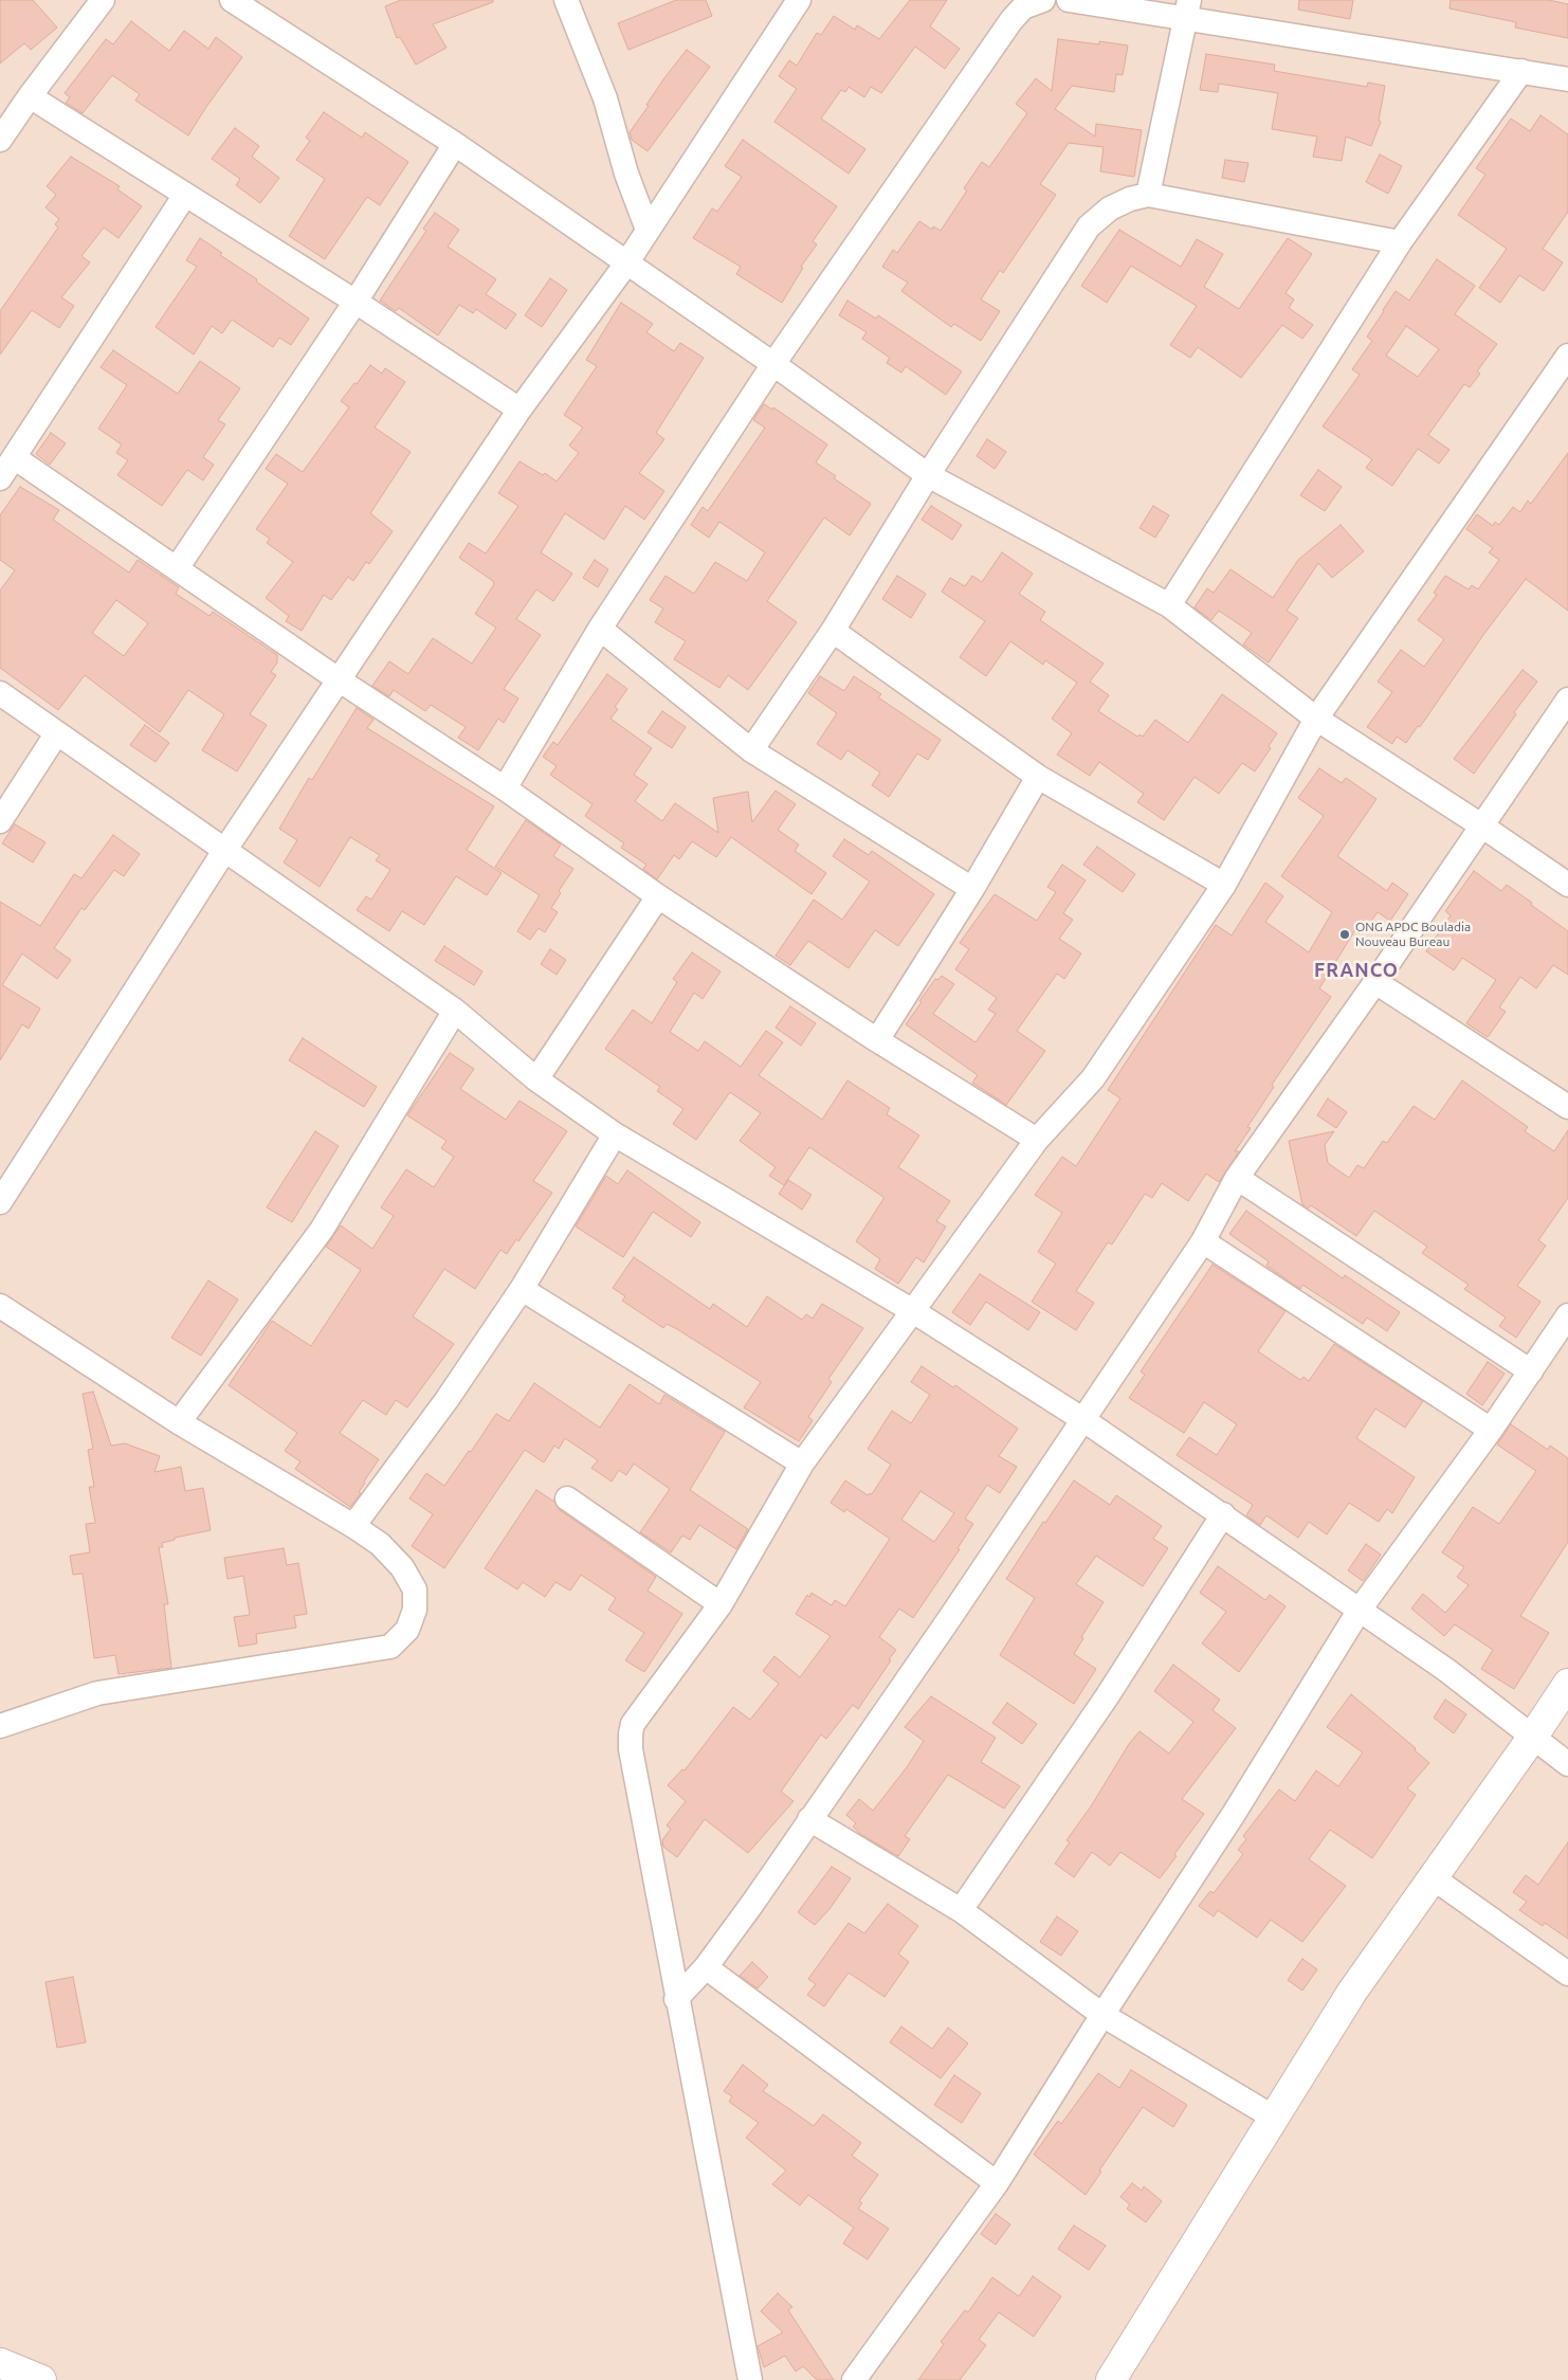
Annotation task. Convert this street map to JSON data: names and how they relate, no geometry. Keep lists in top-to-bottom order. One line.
{"districts":["FRANCO"],"places":["ONG APDC Bouladia Nouveau Bureau"]}
